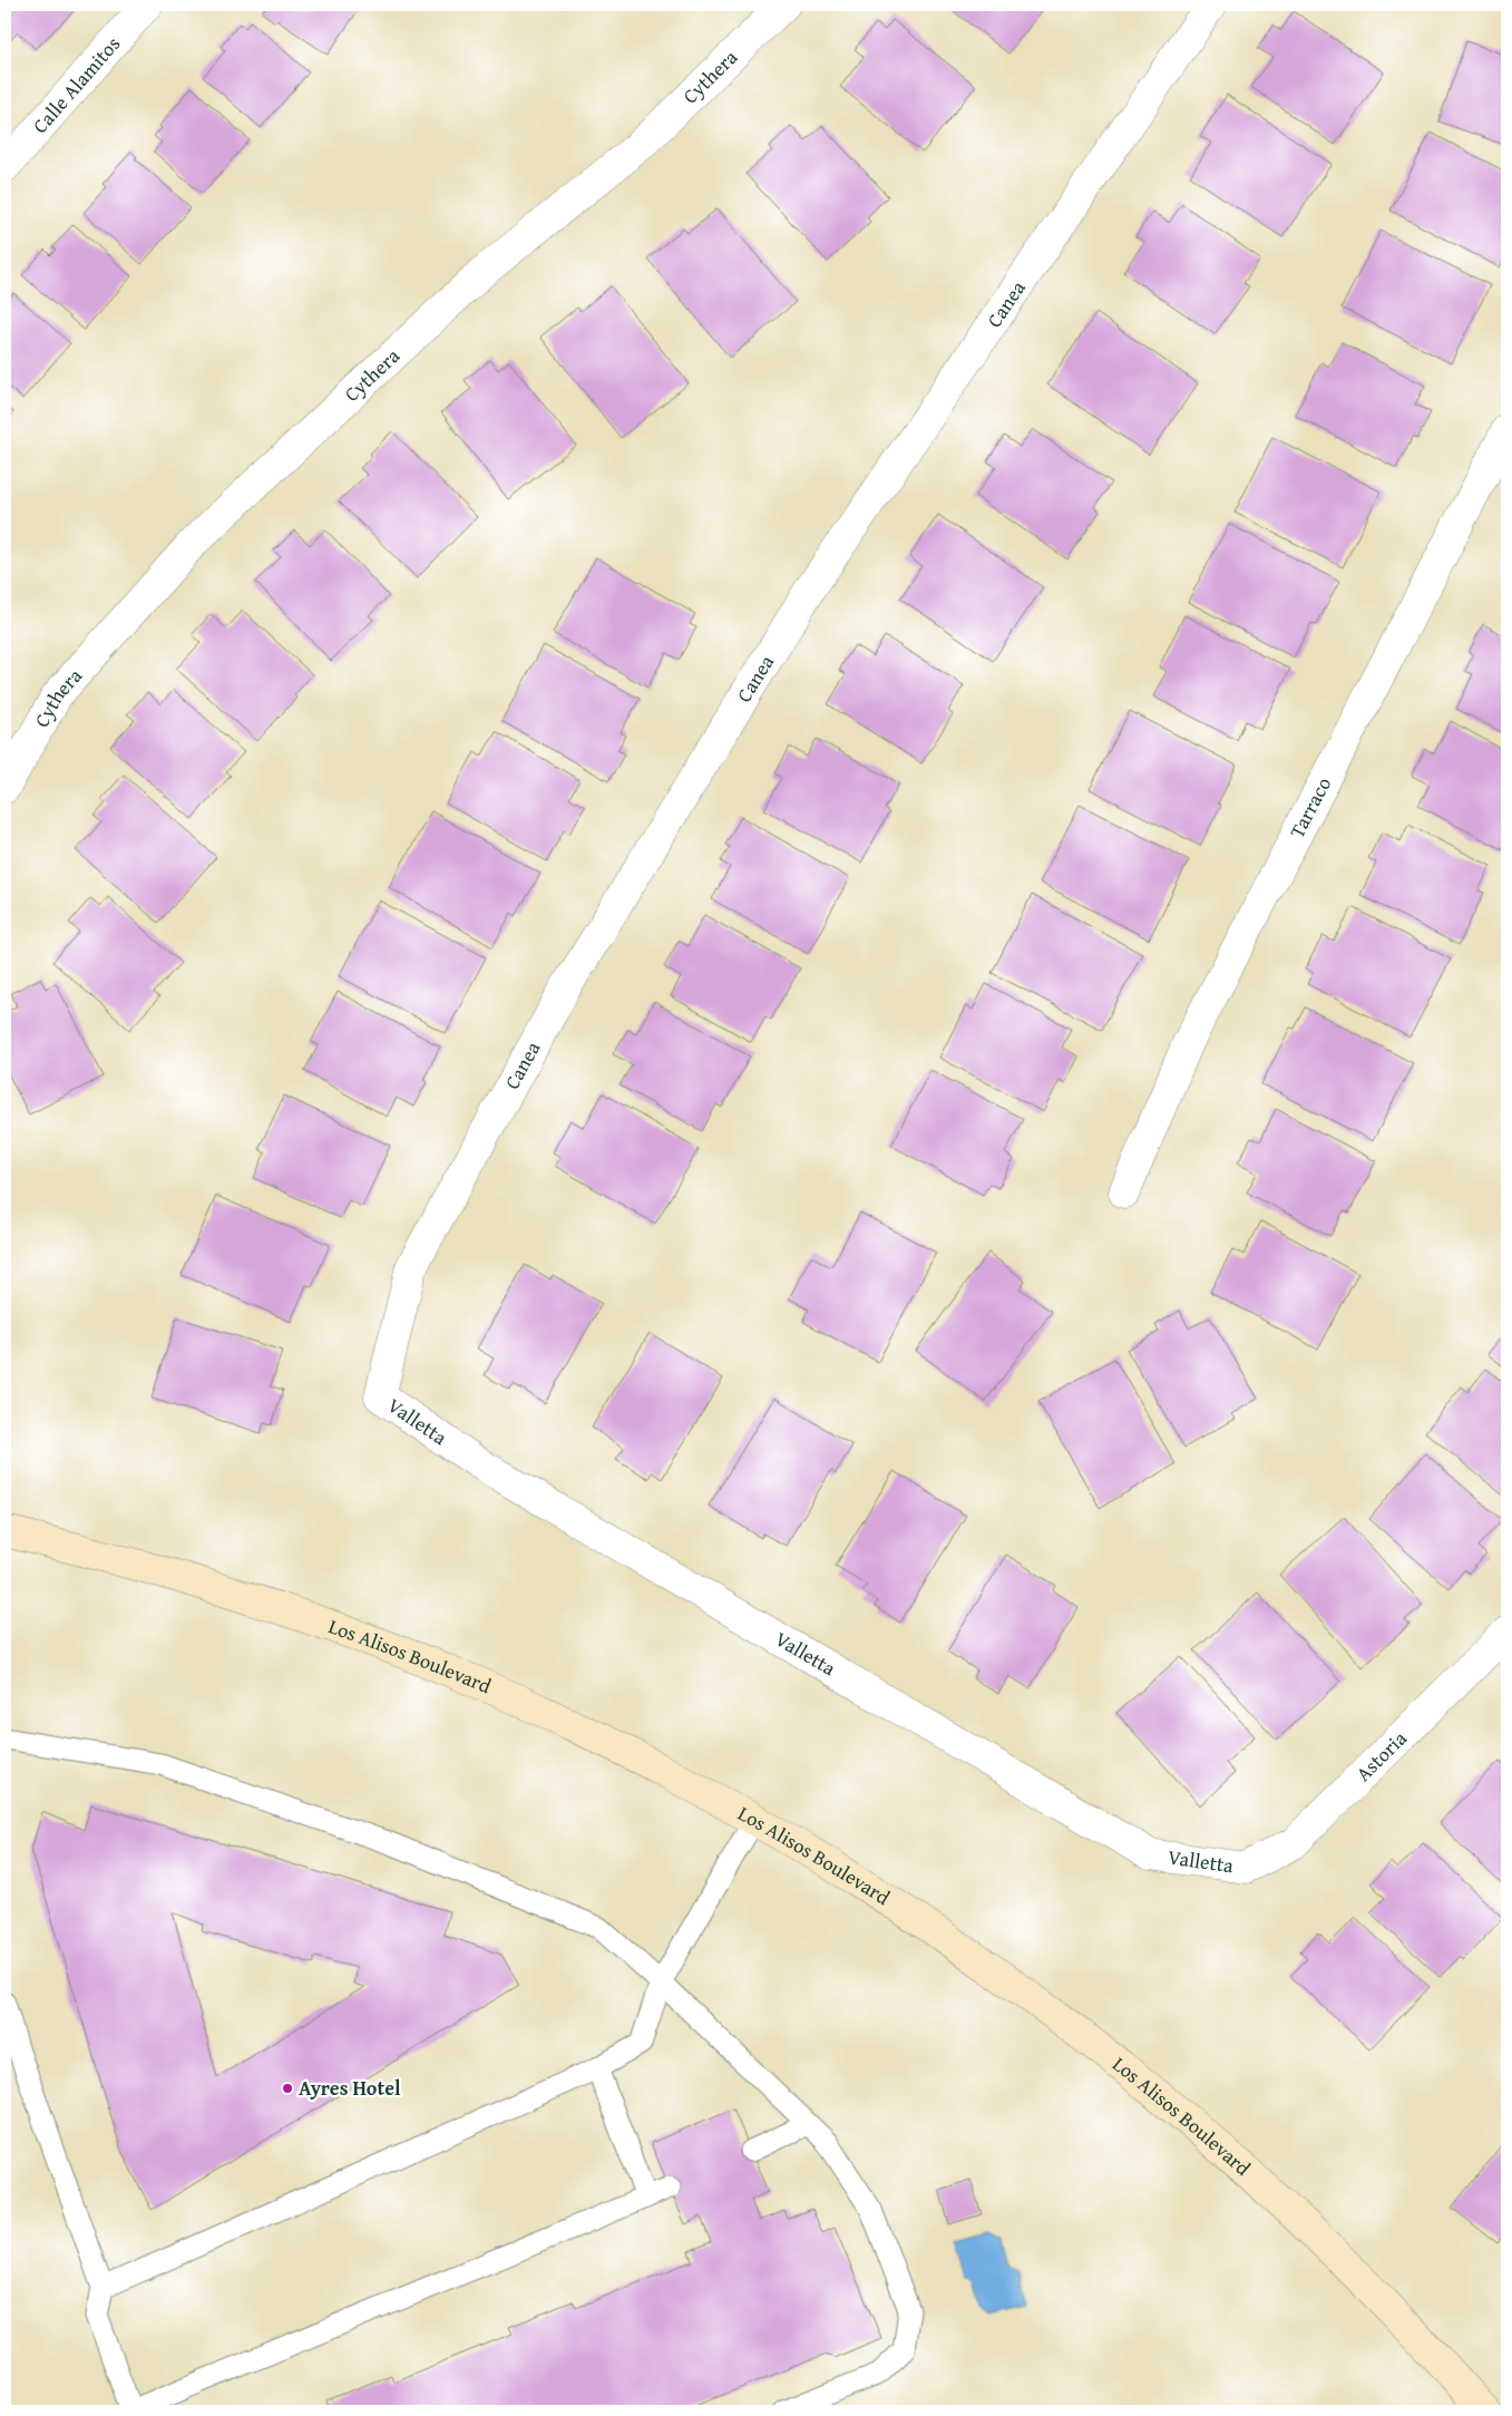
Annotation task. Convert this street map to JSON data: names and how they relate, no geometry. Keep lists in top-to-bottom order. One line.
{"streets":{"main road":["Los Alisos Boulevard"],"street":["Cythera","Calle Alamitos","Canea","Tarraco","Valletta","Astoria"]},"crossings":[["Canea","Valletta"],["Valletta","Astoria"]],"places":["Ayres Hotel"]}
